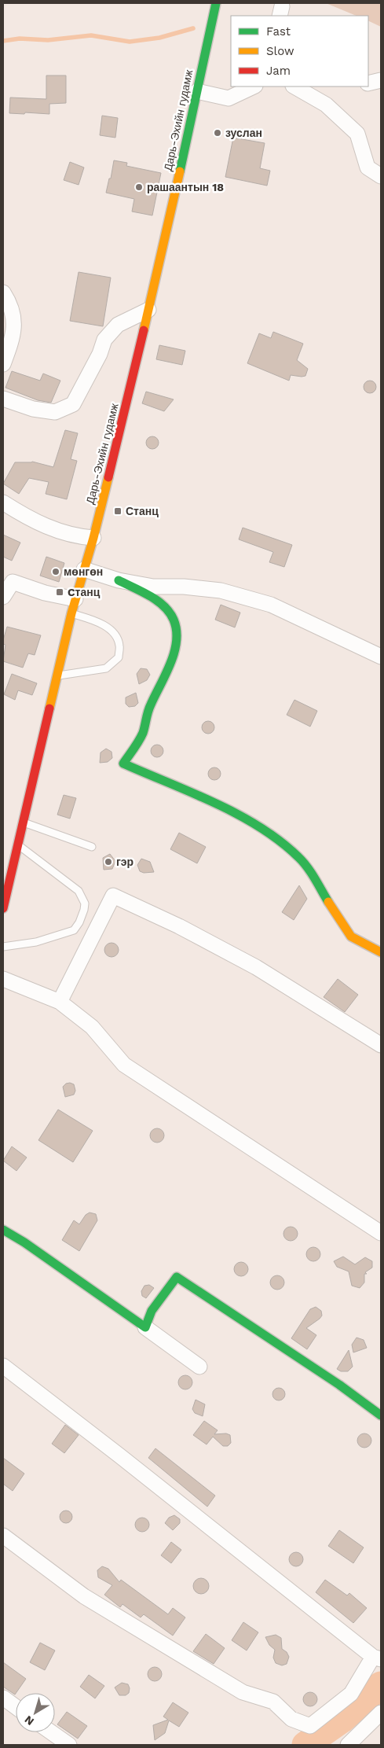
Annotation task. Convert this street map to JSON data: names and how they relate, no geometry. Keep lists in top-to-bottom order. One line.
{"streets":{"street":["Дарь-Эхийн гудамж"]},"places":{"other":["зуслан","рашаантын 18","мөнгөн","гэр"],"transit":["Станц","Cтанц"]},"legend":["Fast","Slow","Jam"],"north":"bottom left"}
